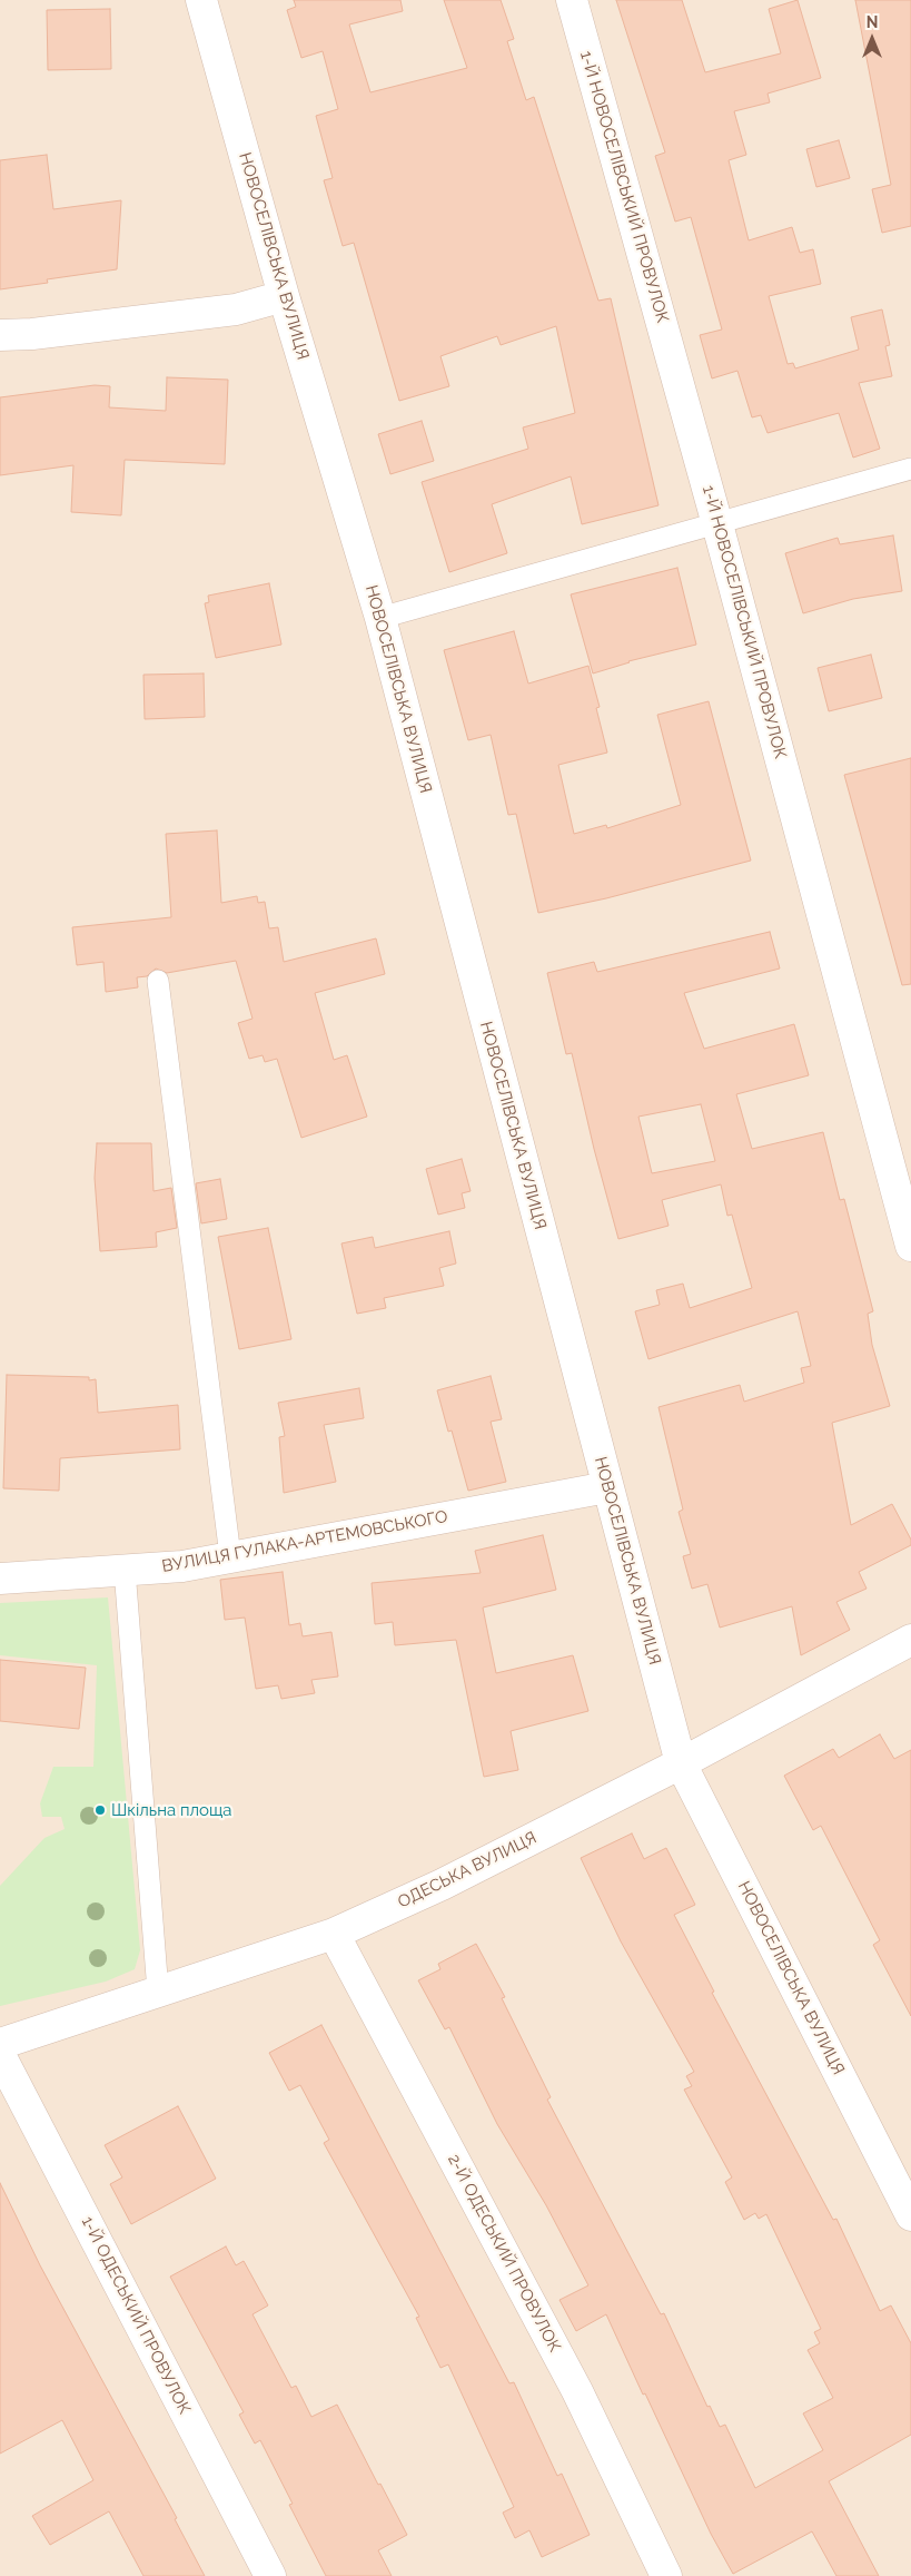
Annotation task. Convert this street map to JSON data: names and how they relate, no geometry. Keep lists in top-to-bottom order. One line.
{"streets":{"street":["1-Й НОВОСЕЛІВСЬКИЙ ПРОВУЛОК","НОВОСЕЛІВСЬКА ВУЛИЦЯ","ВУЛИЦЯ ГУЛАКА-АРТЕМОВСЬКОГО","ОДЕСЬКА ВУЛИЦЯ","2-Й ОДЕСЬКИЙ ПРОВУЛОК","1-Й ОДЕСЬКИЙ ПРОВУЛОК"]},"crossings":[["НОВОСЕЛІВСЬКА ВУЛИЦЯ","ВУЛИЦЯ ГУЛАКА-АРТЕМОВСЬКОГО"],["НОВОСЕЛІВСЬКА ВУЛИЦЯ","ОДЕСЬКА ВУЛИЦЯ"],["ОДЕСЬКА ВУЛИЦЯ","2-Й ОДЕСЬКИЙ ПРОВУЛОК"]],"places":["Шкільна площа"],"north":"top"}
